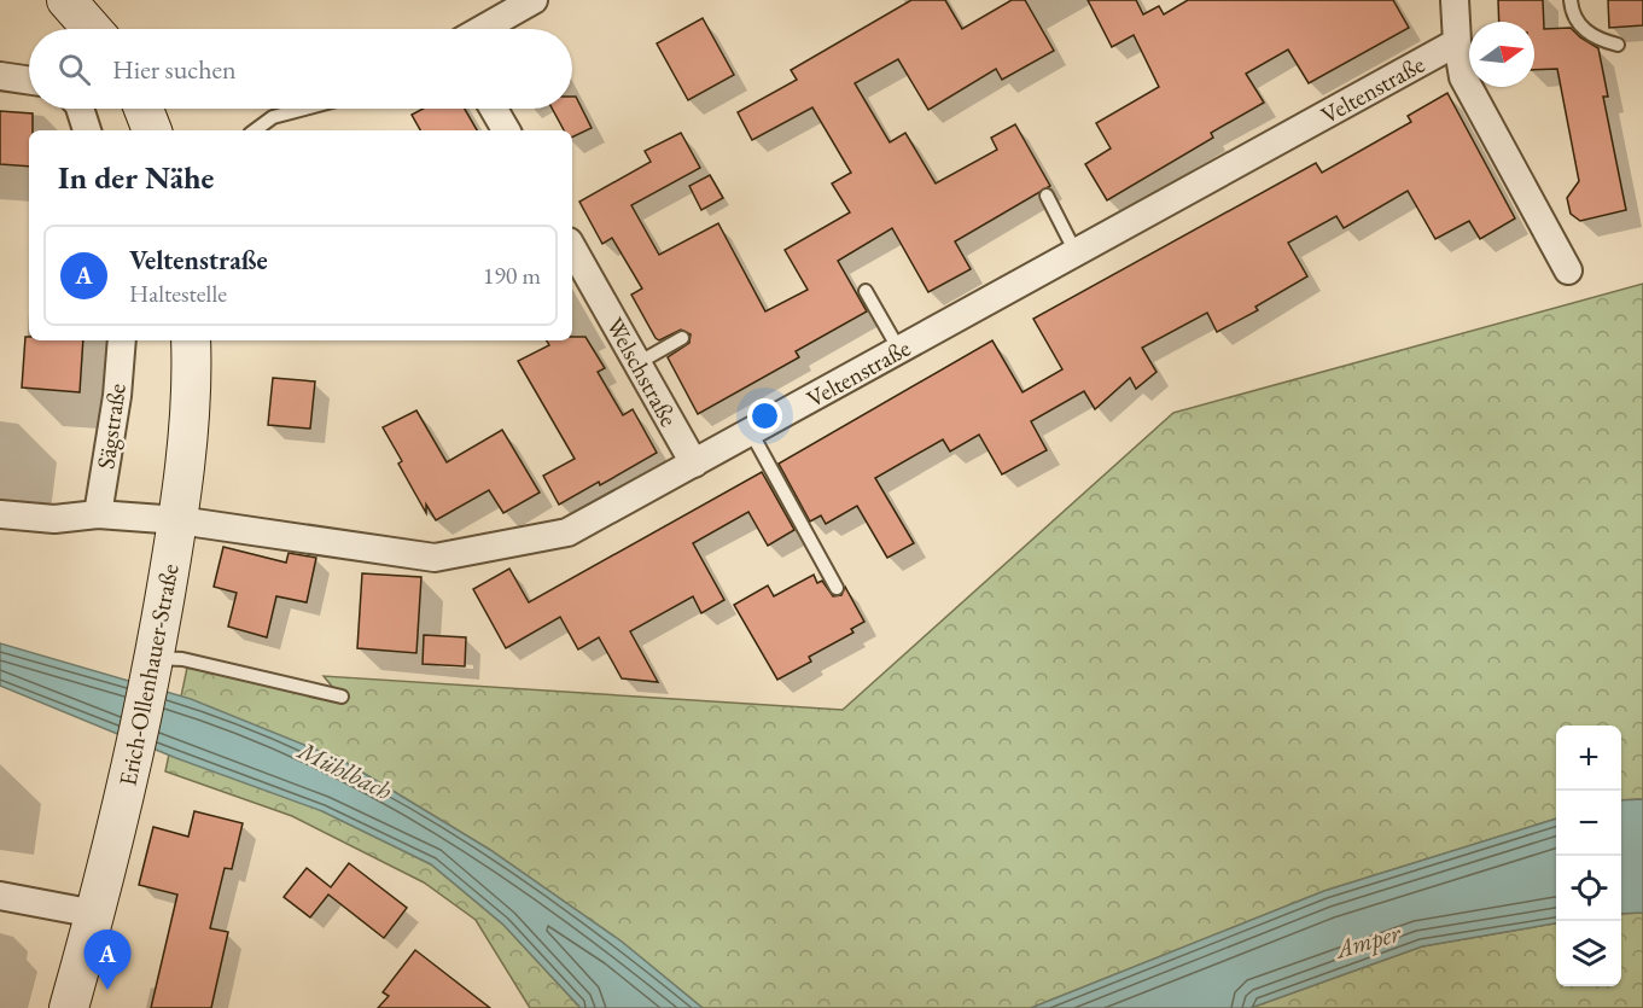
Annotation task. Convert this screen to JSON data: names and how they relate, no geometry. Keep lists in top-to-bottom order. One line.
{"streets":{"street":["Veltenstraße","Welschstraße","Sägstraße","Erich-Ollenhauer-Straße"]},"crossings":[["Veltenstraße","Welschstraße"],["Veltenstraße","Erich-Ollenhauer-Straße"]],"water":["Mühlbach","Amper"],"north":"right","page":{"search":"Hier suchen","heading":"In der Nähe","list":[{"mark":"A","name":"Veltenstraße","note":"Haltestelle","value":"190 m"}],"map_buttons":["+","−"],"pins":"A"}}
